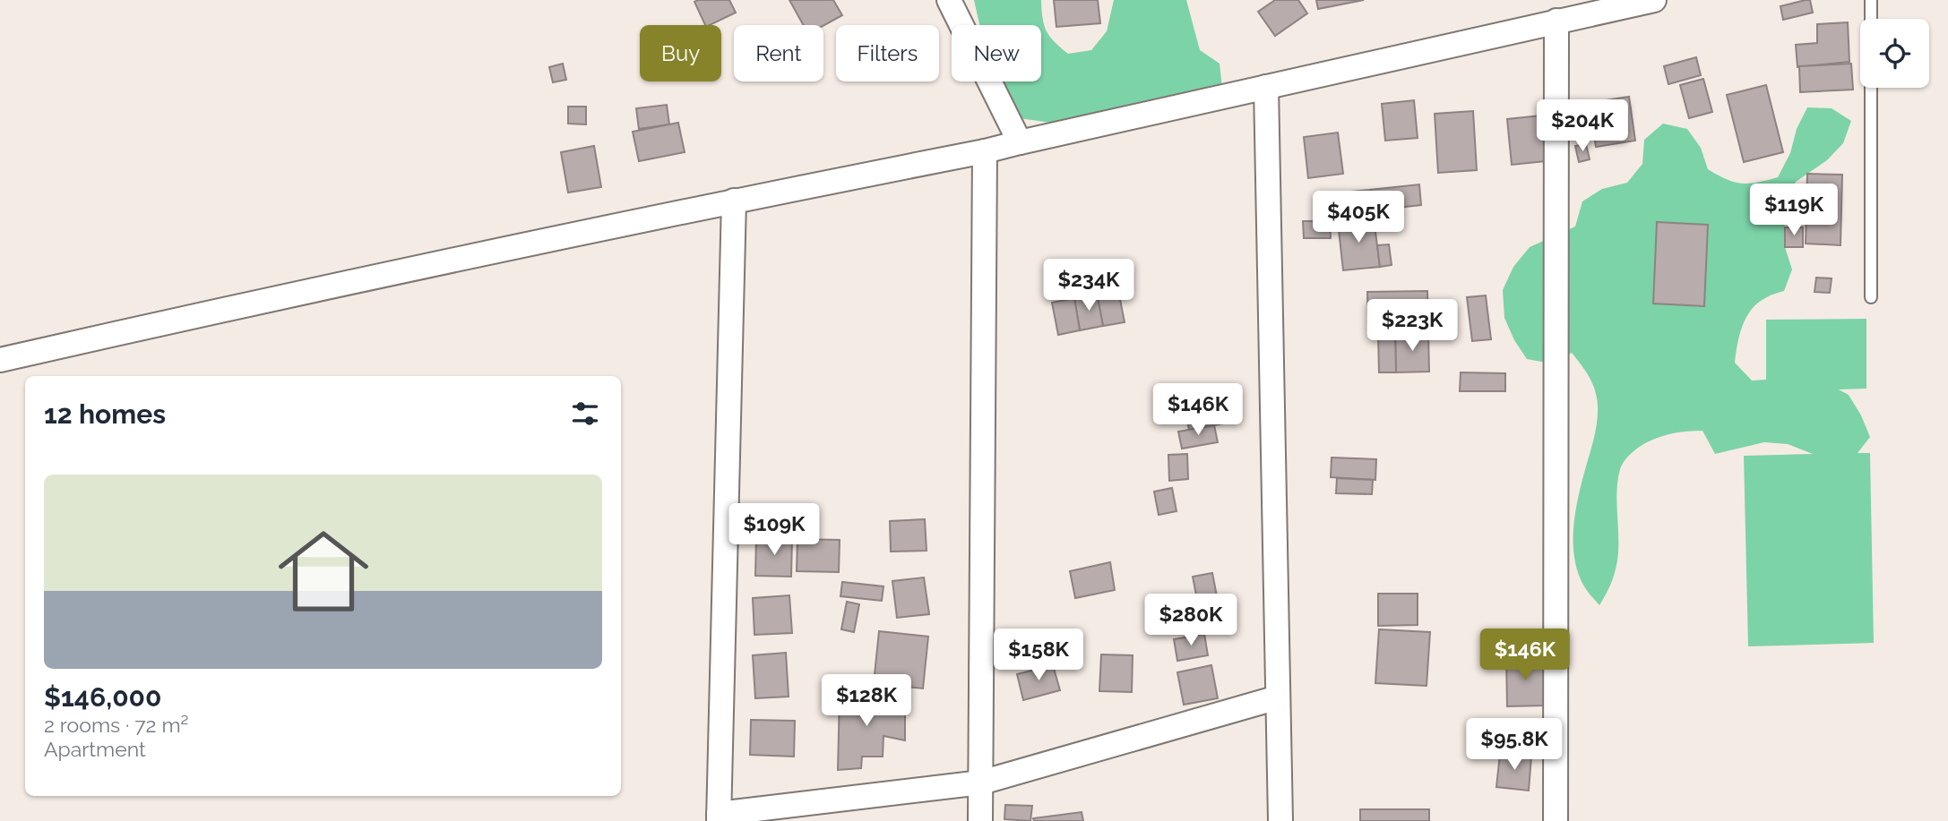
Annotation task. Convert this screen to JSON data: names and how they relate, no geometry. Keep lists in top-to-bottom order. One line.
{"page":{"chip":["Buy","Rent","Filters","New"],"price":["$204K","$119K","$405K","$234K","$223K","$146K","$109K","$280K","$158K","$146K","$128K","$95.8K"],"heading":"12 homes","list":[{"name":"$146,000","note":"2 rooms · 72 m² · Apartment"}]}}
